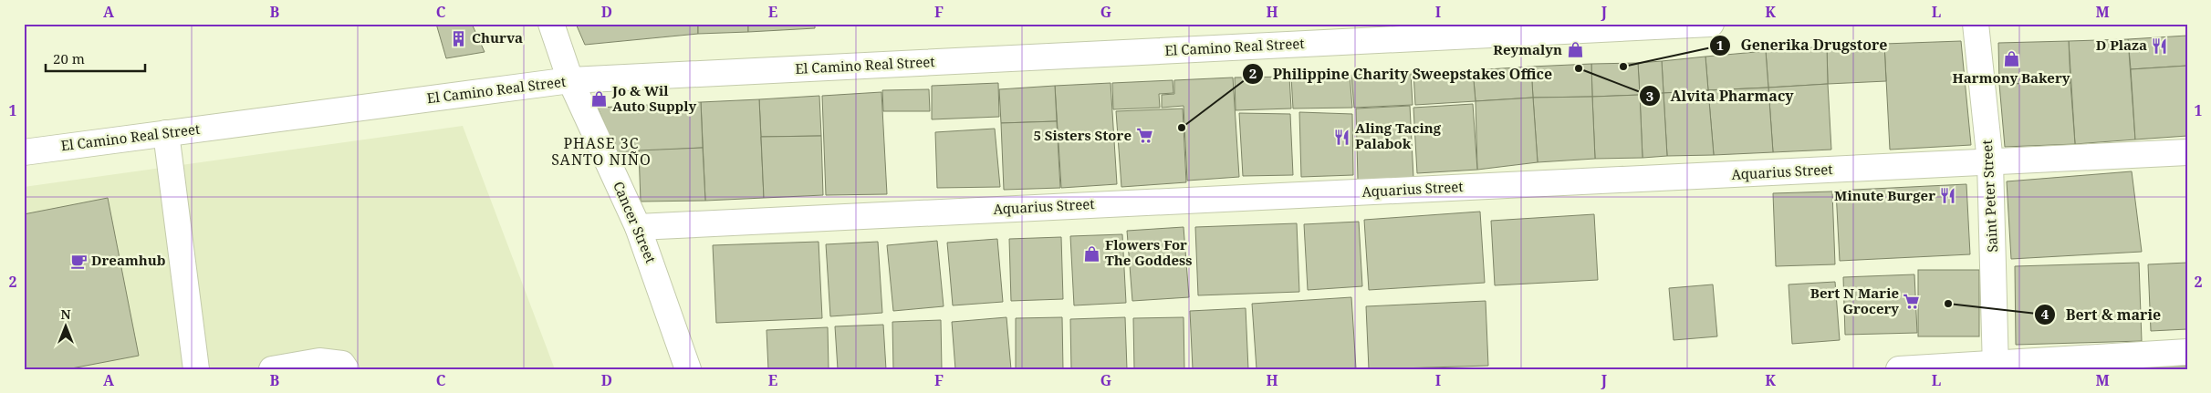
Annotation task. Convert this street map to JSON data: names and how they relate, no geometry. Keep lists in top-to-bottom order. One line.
{"streets":{"street":["El Camino Real Street","Aquarius Street","Saint Peter Street","Cancer Street"]},"crossings":[["El Camino Real Street","Cancer Street"],["Aquarius Street","Saint Peter Street"],["Aquarius Street","Cancer Street"]],"districts":["PHASE 3C SANTO NIÑO"],"places":{"building":["Churva"],"restaurant":["D Plaza","Aling Tacing Palabok","Minute Burger"],"shop":["Reymalyn","Harmony Bakery","Jo & Wil Auto Supply","Flowers For The Goddess"],"other":["Generika Drugstore","Alvita Pharmacy","Philippine Charity Sweepstakes Office","Bert & marie"],"supermarket":["5 Sisters Store","Bert N Marie Grocery"],"cafe":["Dreamhub"]},"scale_bar":"20 m","north":"top","grid":{"columns":["A","B","C","D","E","F","G","H","I","J","K","L","M"],"rows":["1","2"]}}
